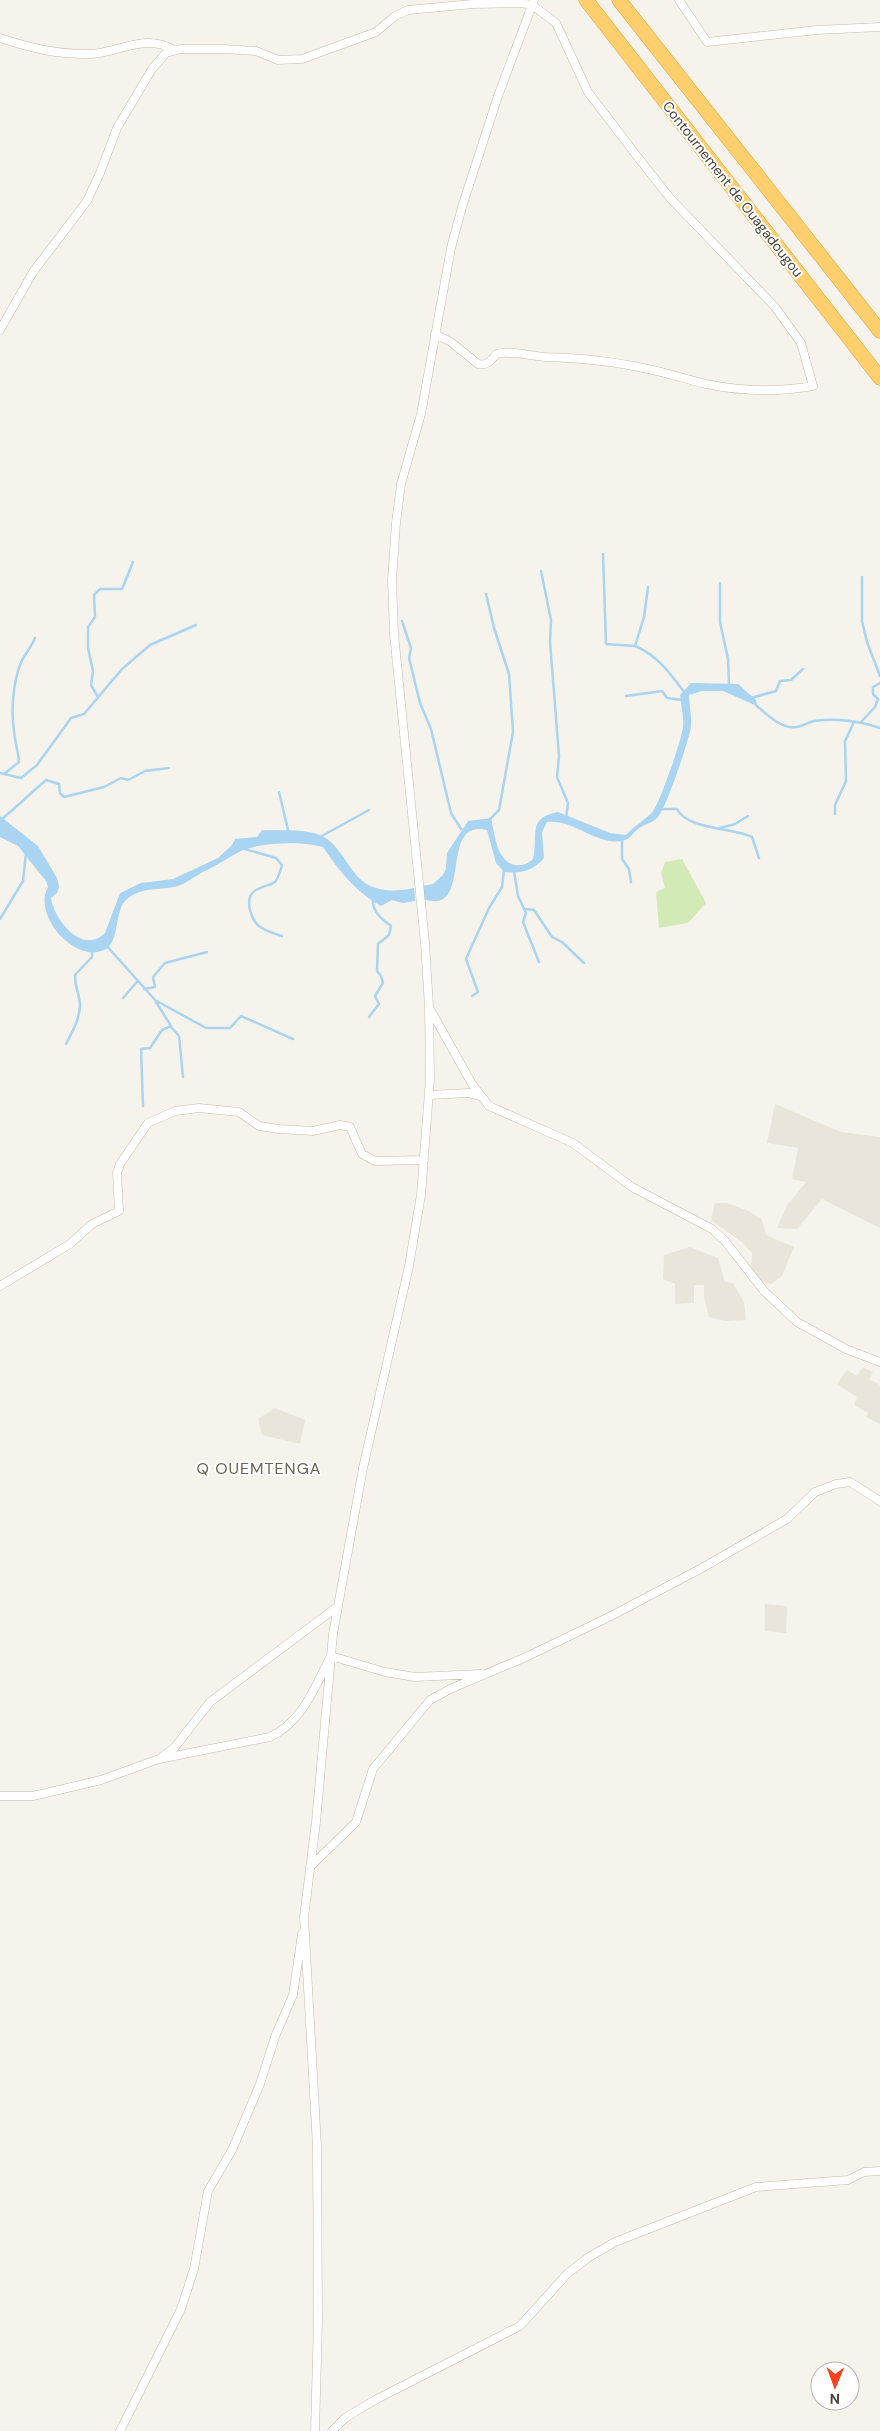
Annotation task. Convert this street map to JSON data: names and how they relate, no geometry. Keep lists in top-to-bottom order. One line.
{"streets":{"highway":["Contournement de Ouagadougou"]},"districts":["Q OUEMTENGA"],"north":"bottom"}
